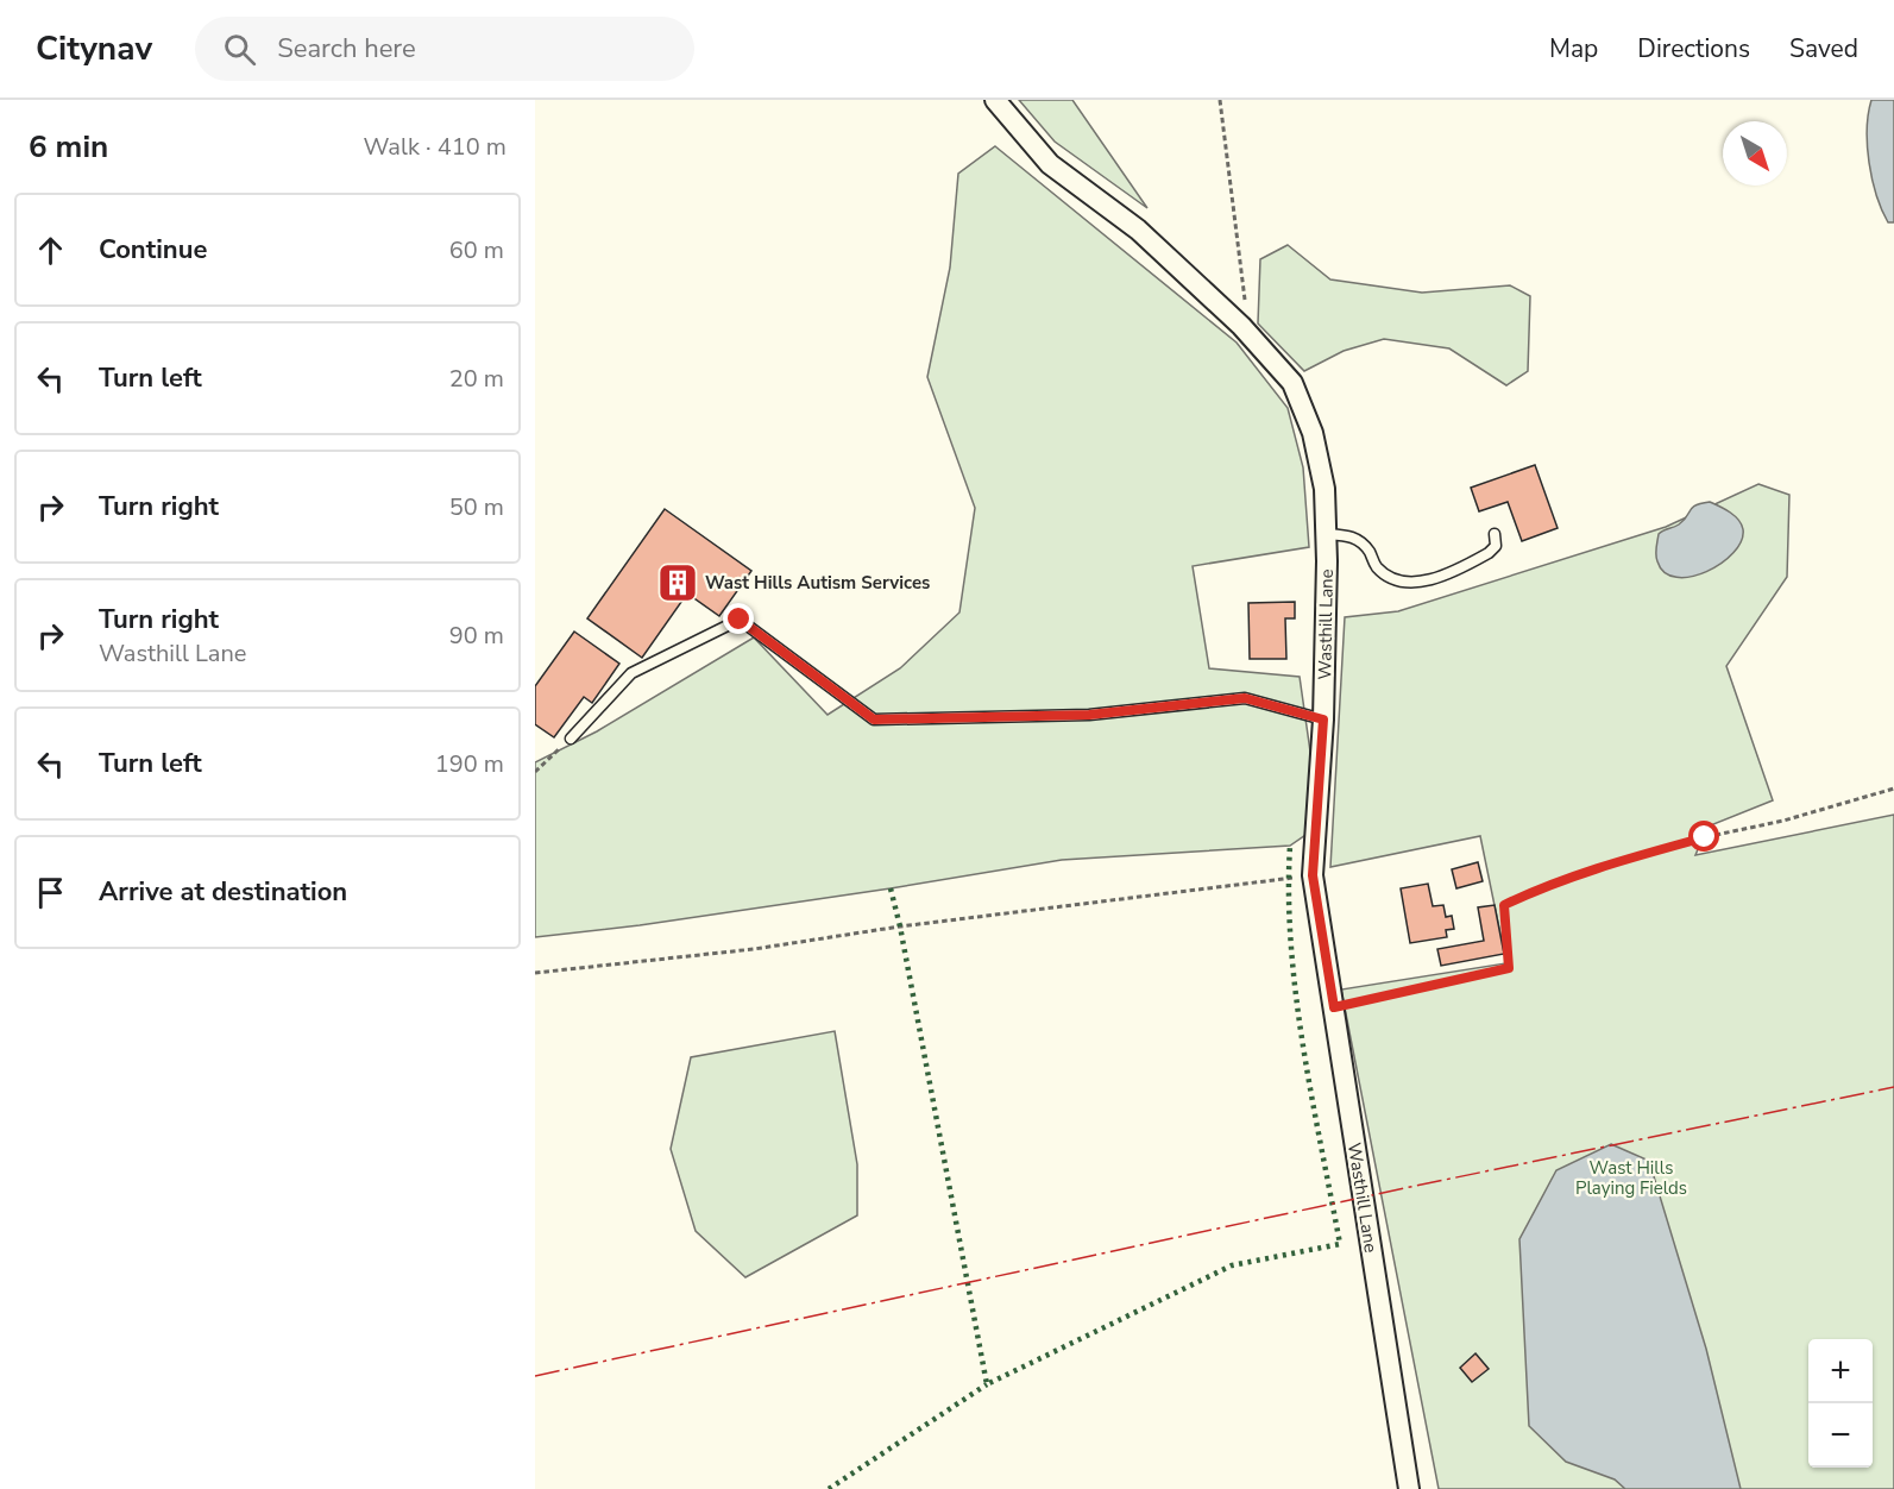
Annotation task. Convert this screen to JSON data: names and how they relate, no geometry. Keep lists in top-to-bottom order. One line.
{"streets":{"street":["Wasthill Lane"]},"parks":["Wast Hills Playing Fields"],"places":{"building":["Wast Hills Autism Services"]},"north":"bottom right","page":{"header":"Citynav","search":"Search here","nav":["Map","Directions","Saved"],"heading":["6 min","Walk · 410 m"],"list":[["Continue","60 m"],["Turn left","20 m"],["Turn right","50 m"],["Turn right","Wasthill Lane","90 m"],["Turn left","190 m"],"Arrive at destination"],"map_buttons":["+","−"]}}
